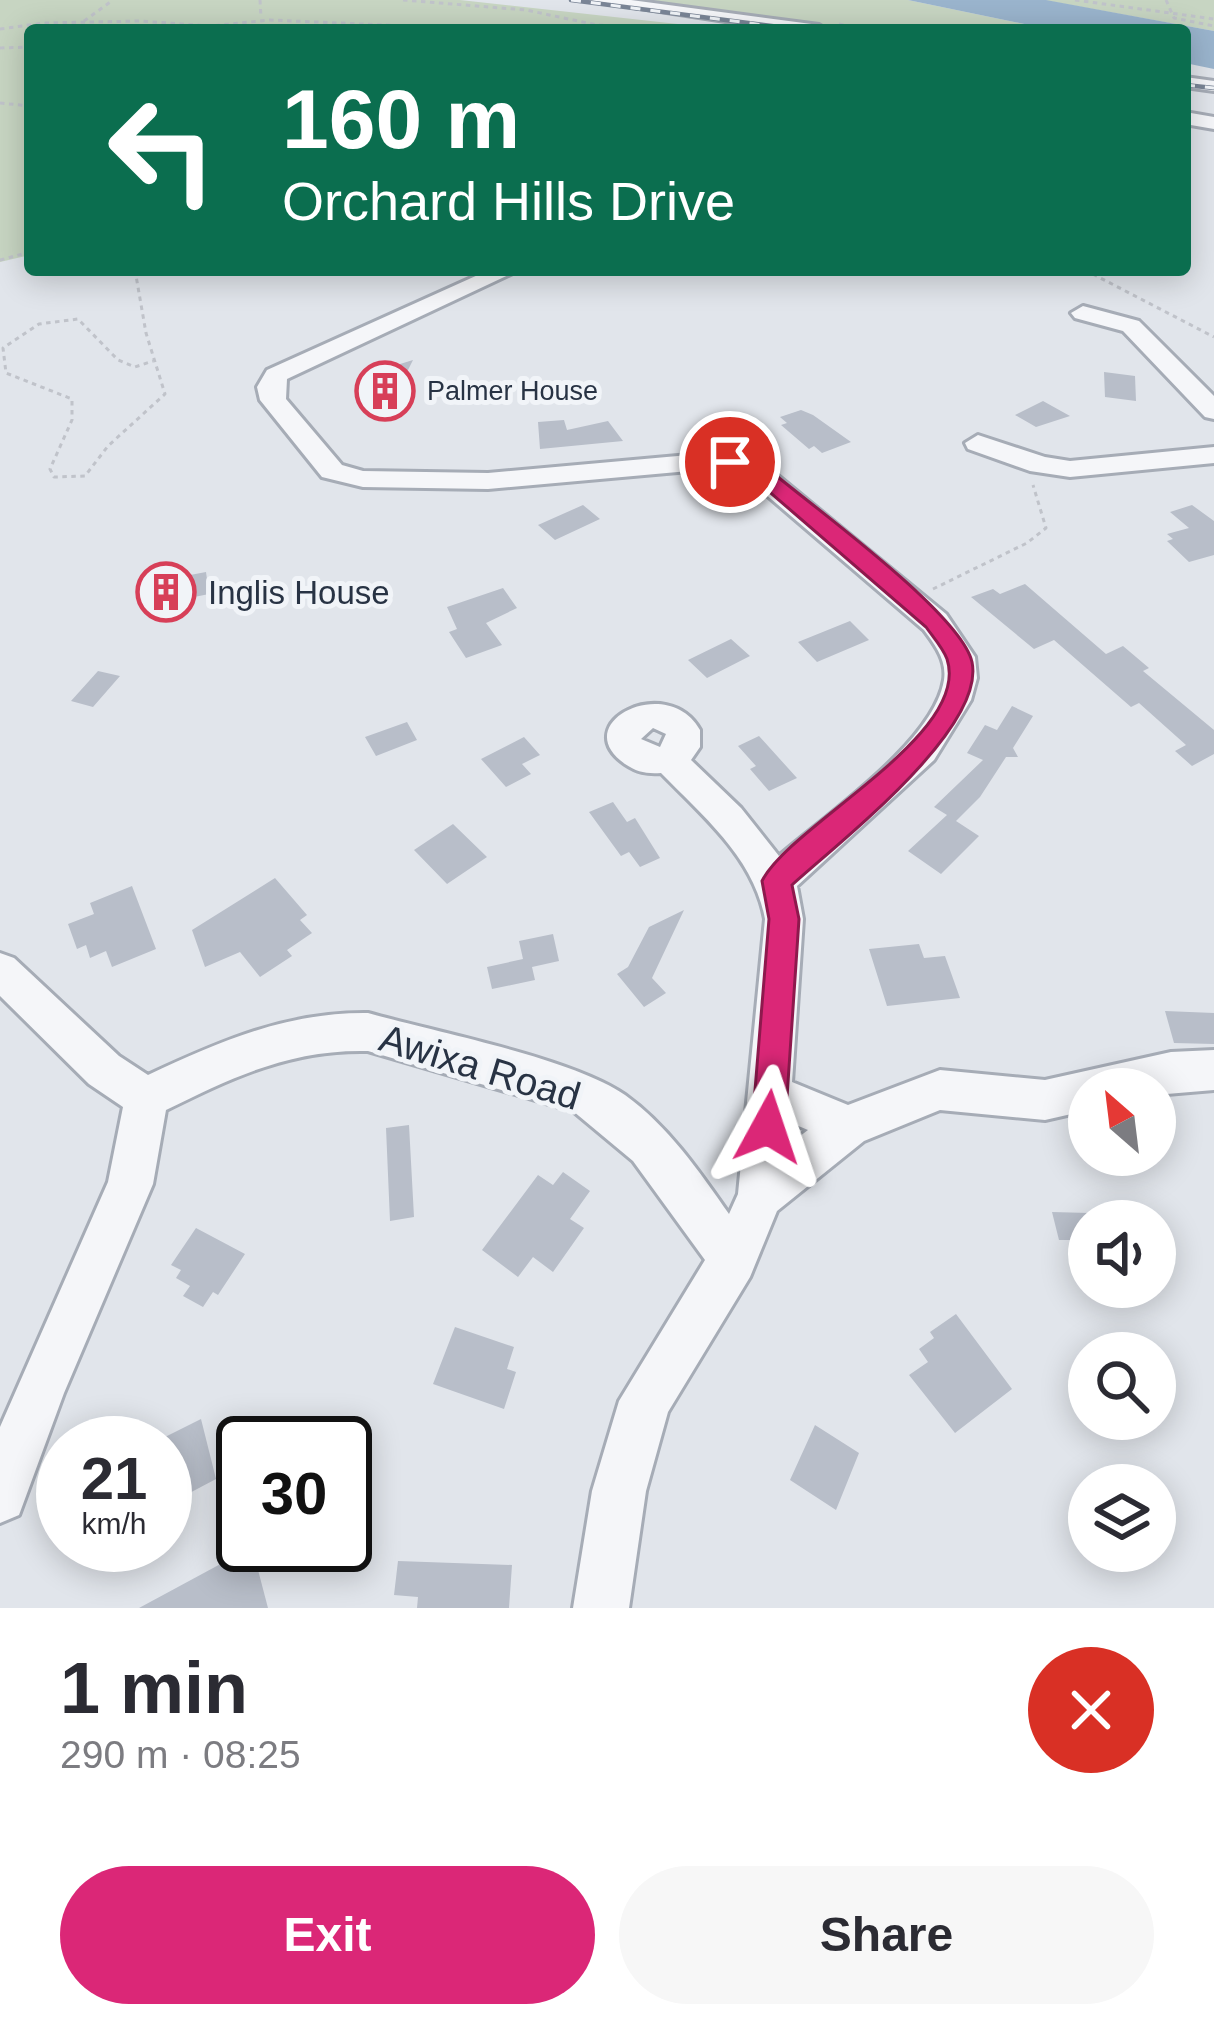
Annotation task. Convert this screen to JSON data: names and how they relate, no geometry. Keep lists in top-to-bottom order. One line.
{"streets":{"street":["Awixa Road"]},"places":{"building":["Palmer House","Inglis House"]},"north":"top left","page":{"turn":["160 m","Orchard Hills Drive"],"speed":"21 km/h","limit":"30","heading":["1 min","290 m · 08:25"],"buttons":["Exit","Share"]}}
